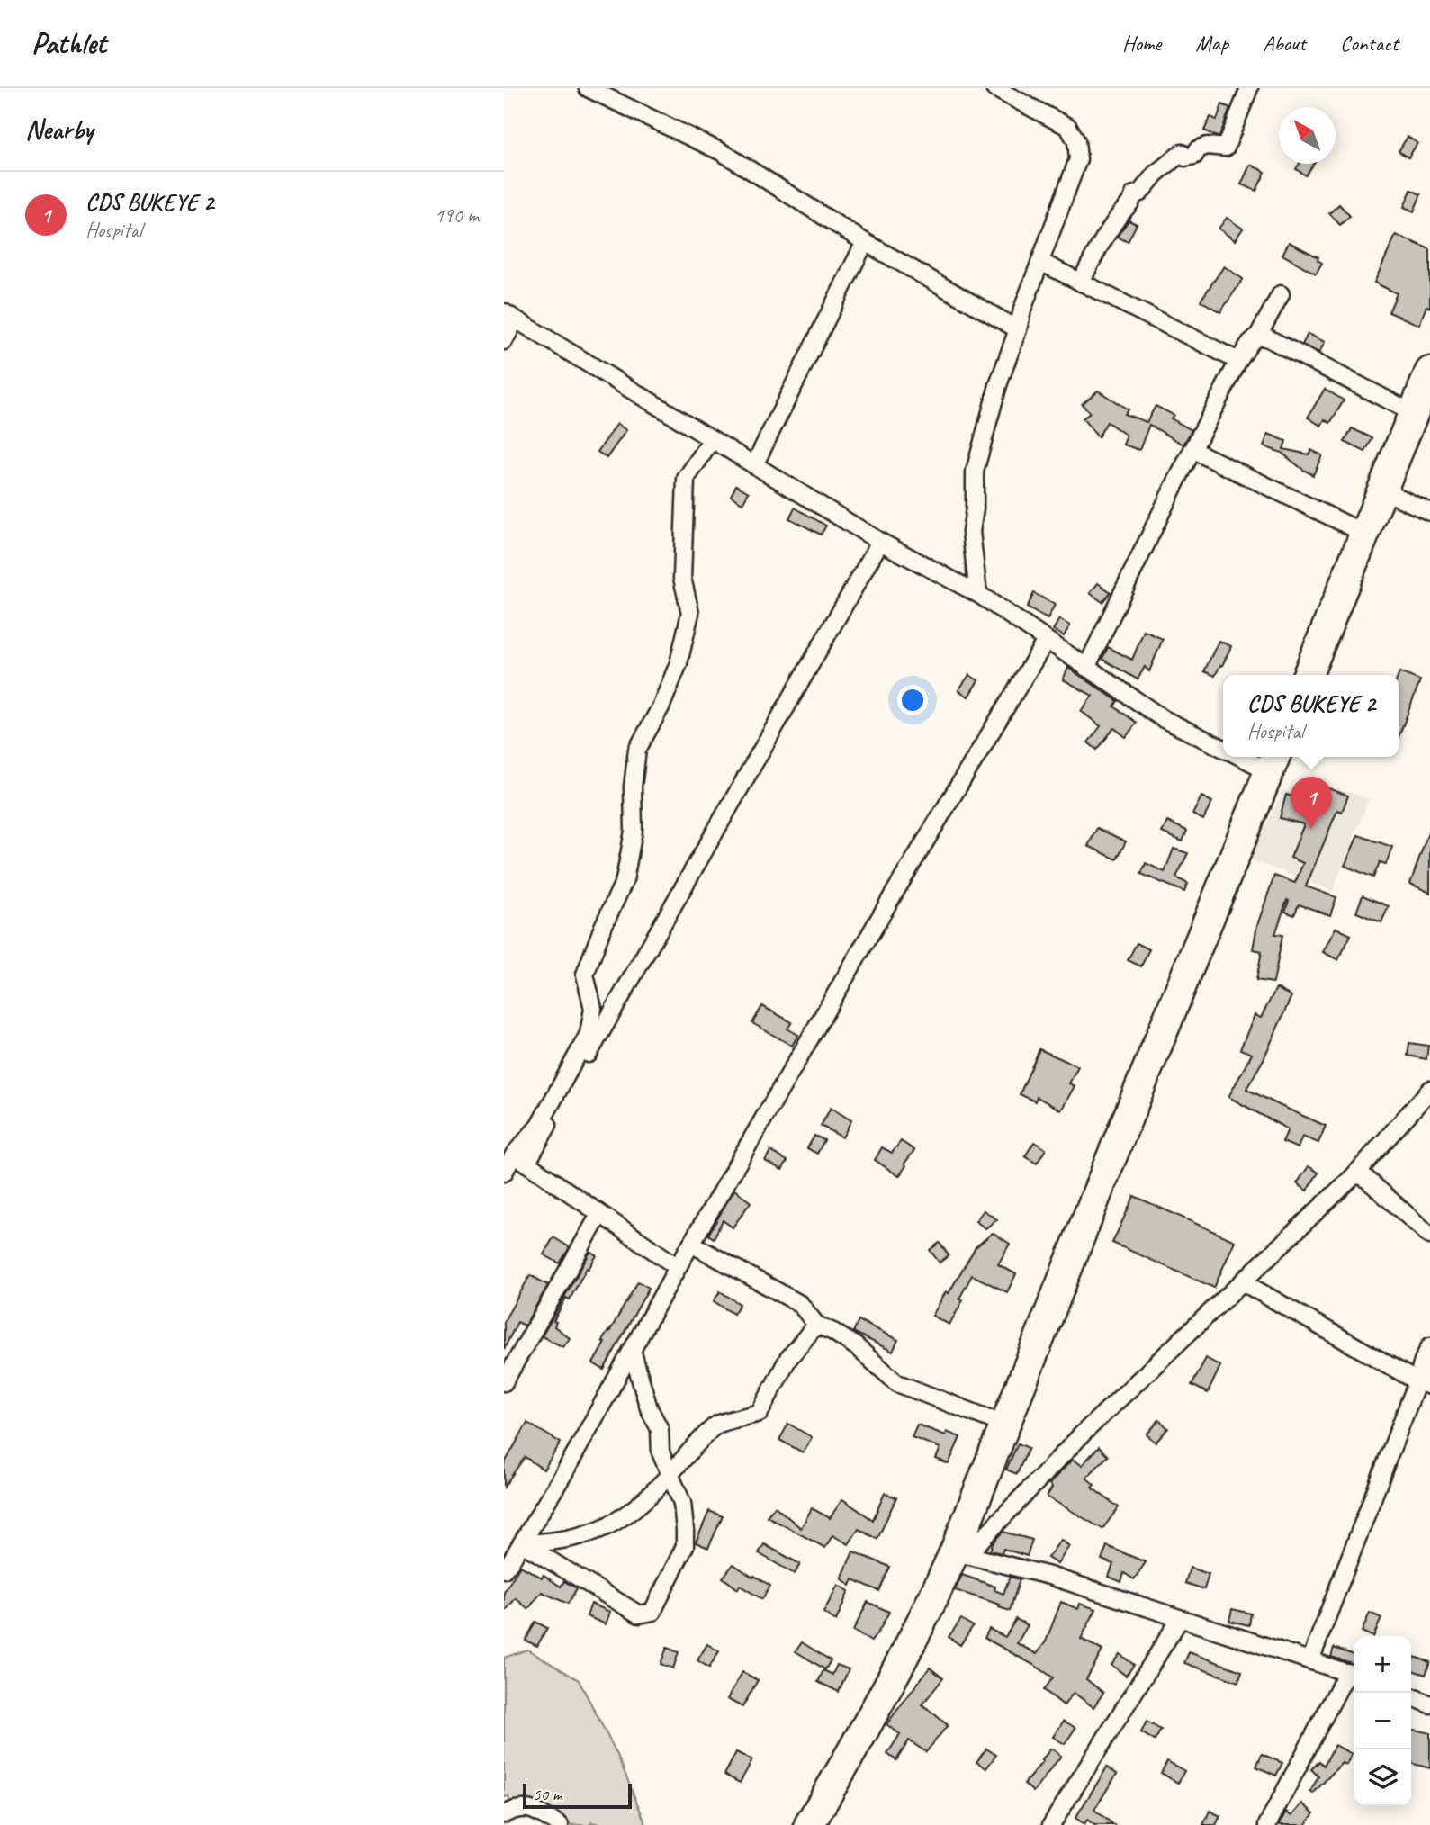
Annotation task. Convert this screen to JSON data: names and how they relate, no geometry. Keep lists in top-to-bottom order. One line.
{"scale_bar":"50 m","north":"top left","page":{"header":"Pathlet","nav":["Home","Map","About","Contact"],"heading":"Nearby","list":[{"mark":"1","name":"CDS BUKEYE 2","note":"Hospital","value":"190 m"}],"popup":["CDS BUKEYE 2","Hospital"],"pins":"1","map_buttons":["+","−"],"scale":"50 m"}}
